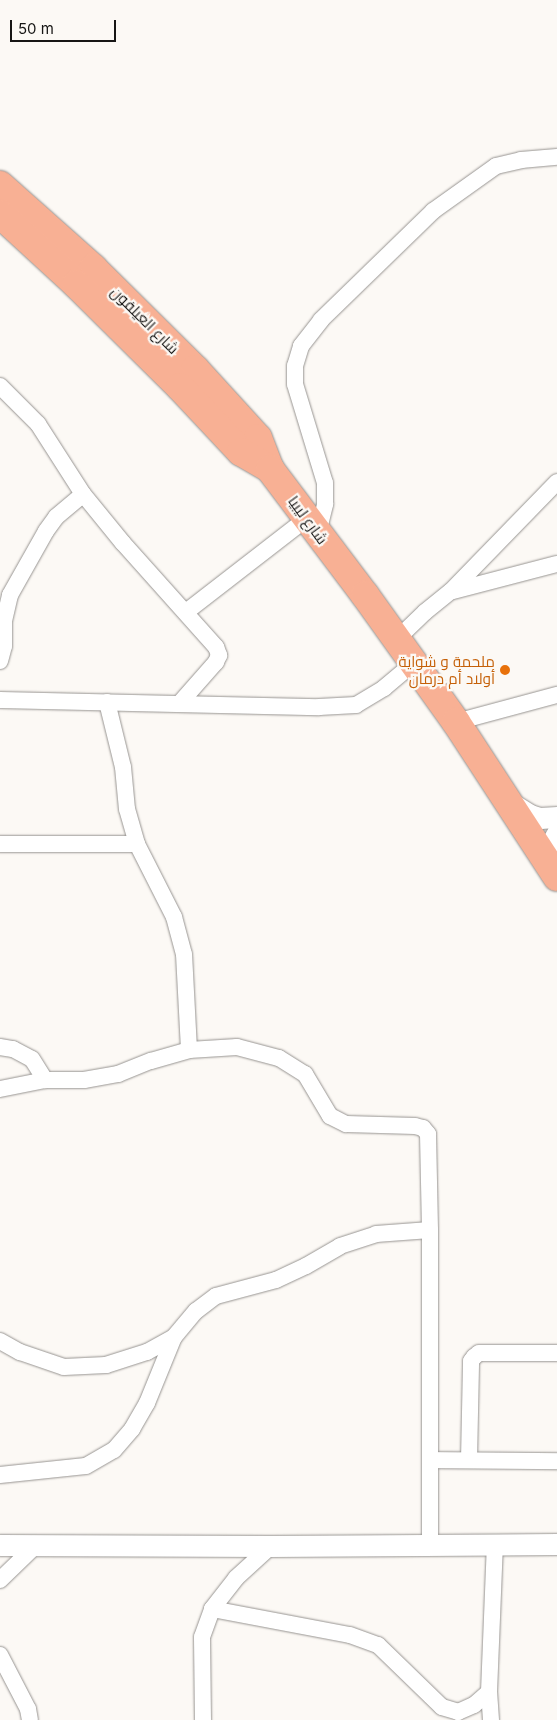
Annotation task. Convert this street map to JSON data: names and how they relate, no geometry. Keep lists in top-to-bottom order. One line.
{"streets":{"highway":["شارع العيلفون","شارع ليبيا"]},"crossings":[["شارع العيلفون","شارع ليبيا"]],"places":["ملحمة و شواية أولاد أم درمان"],"scale_bar":"50 m"}
